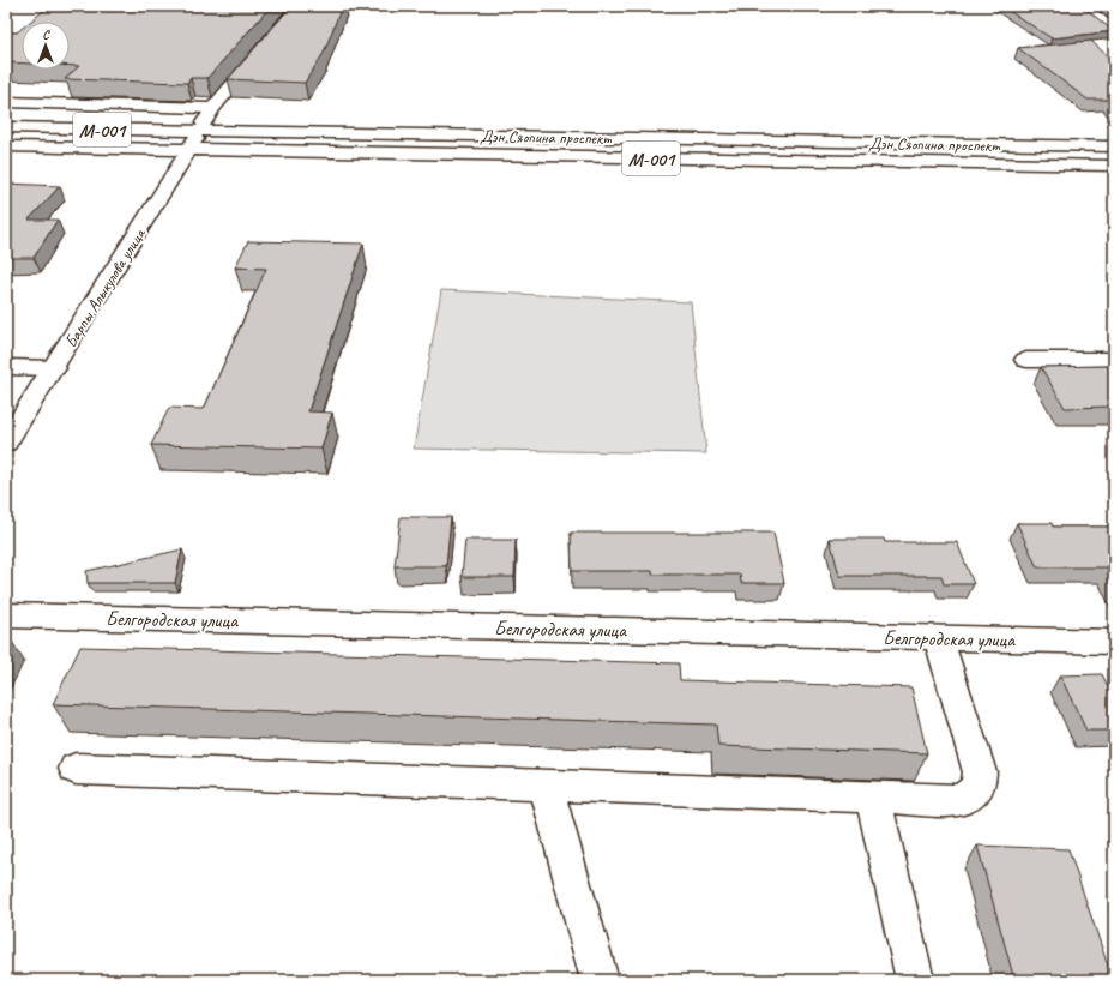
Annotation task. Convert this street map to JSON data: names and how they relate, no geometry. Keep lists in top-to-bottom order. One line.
{"streets":{"main road":["M-001","Дэн Сяопина проспект","Барпы Алыкулова улица","Белгородская улица"]},"crossings":[["Дэн Сяопина проспект","Барпы Алыкулова улица"]],"north":"top"}
